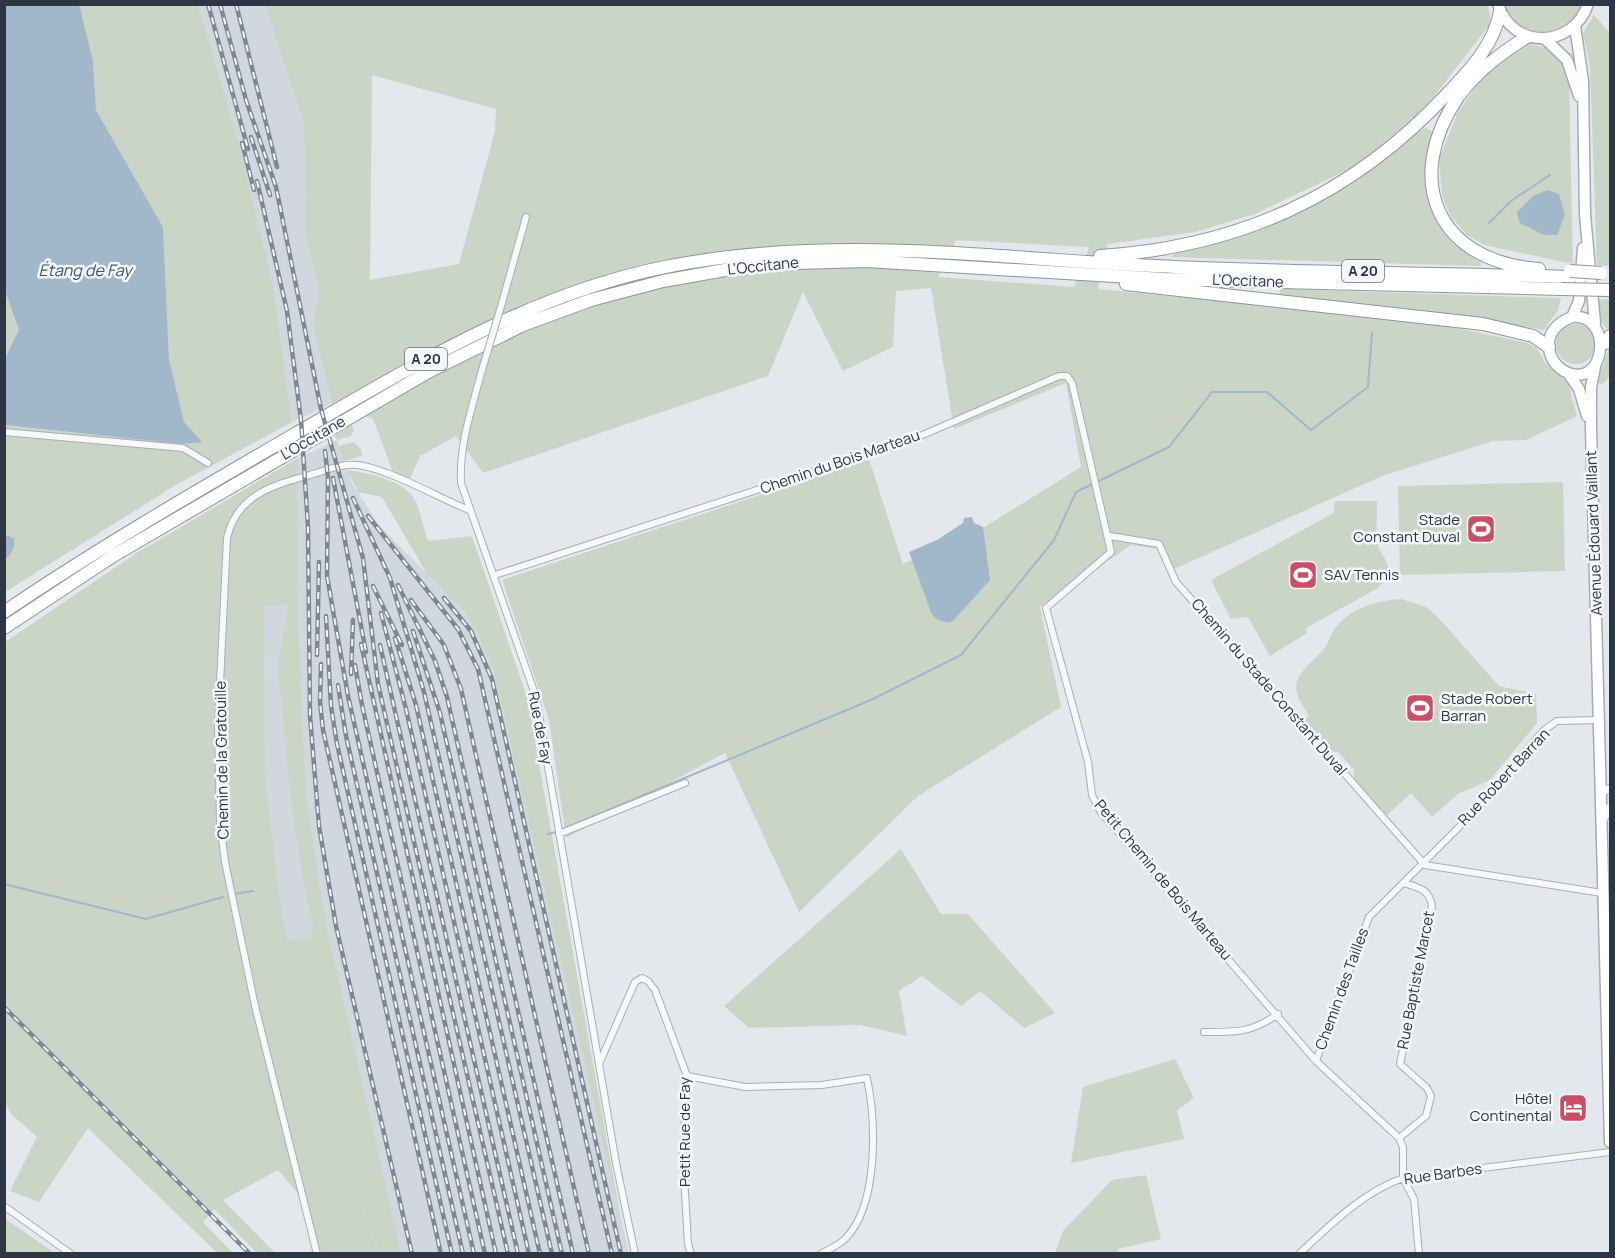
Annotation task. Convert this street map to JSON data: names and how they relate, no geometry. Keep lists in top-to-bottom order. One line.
{"streets":{"highway":["L'Occitane","A 20"],"main road":["Avenue Édouard Vaillant"],"street":["Chemin du Bois Marteau","Chemin du Stade Constant Duval","Rue de Fay","Chemin de la Gratouille","Rue Robert Barran","Petit Chemin de Bois Marteau","Rue Baptiste Marcet","Chemin des Tailles","Petit Rue de Fay","Rue Barbes"]},"crossings":[["Chemin du Bois Marteau","Chemin du Stade Constant Duval"],["Chemin du Bois Marteau","Rue de Fay"],["Chemin du Bois Marteau","Petit Chemin de Bois Marteau"],["Avenue Édouard Vaillant","Rue Robert Barran"],["Chemin du Stade Constant Duval","Rue Robert Barran"],["Chemin du Stade Constant Duval","Petit Chemin de Bois Marteau"],["Chemin du Stade Constant Duval","Chemin des Tailles"],["Rue de Fay","Chemin de la Gratouille"],["Rue de Fay","Petit Rue de Fay"],["Rue Robert Barran","Chemin des Tailles"],["Petit Chemin de Bois Marteau","Chemin des Tailles"],["Rue Baptiste Marcet","Chemin des Tailles"]],"water":["Étang de Fay"],"places":{"sports":["Stade Constant Duval","SAV Tennis","Stade Robert Barran"],"hotel":["Hôtel Continental"]}}
